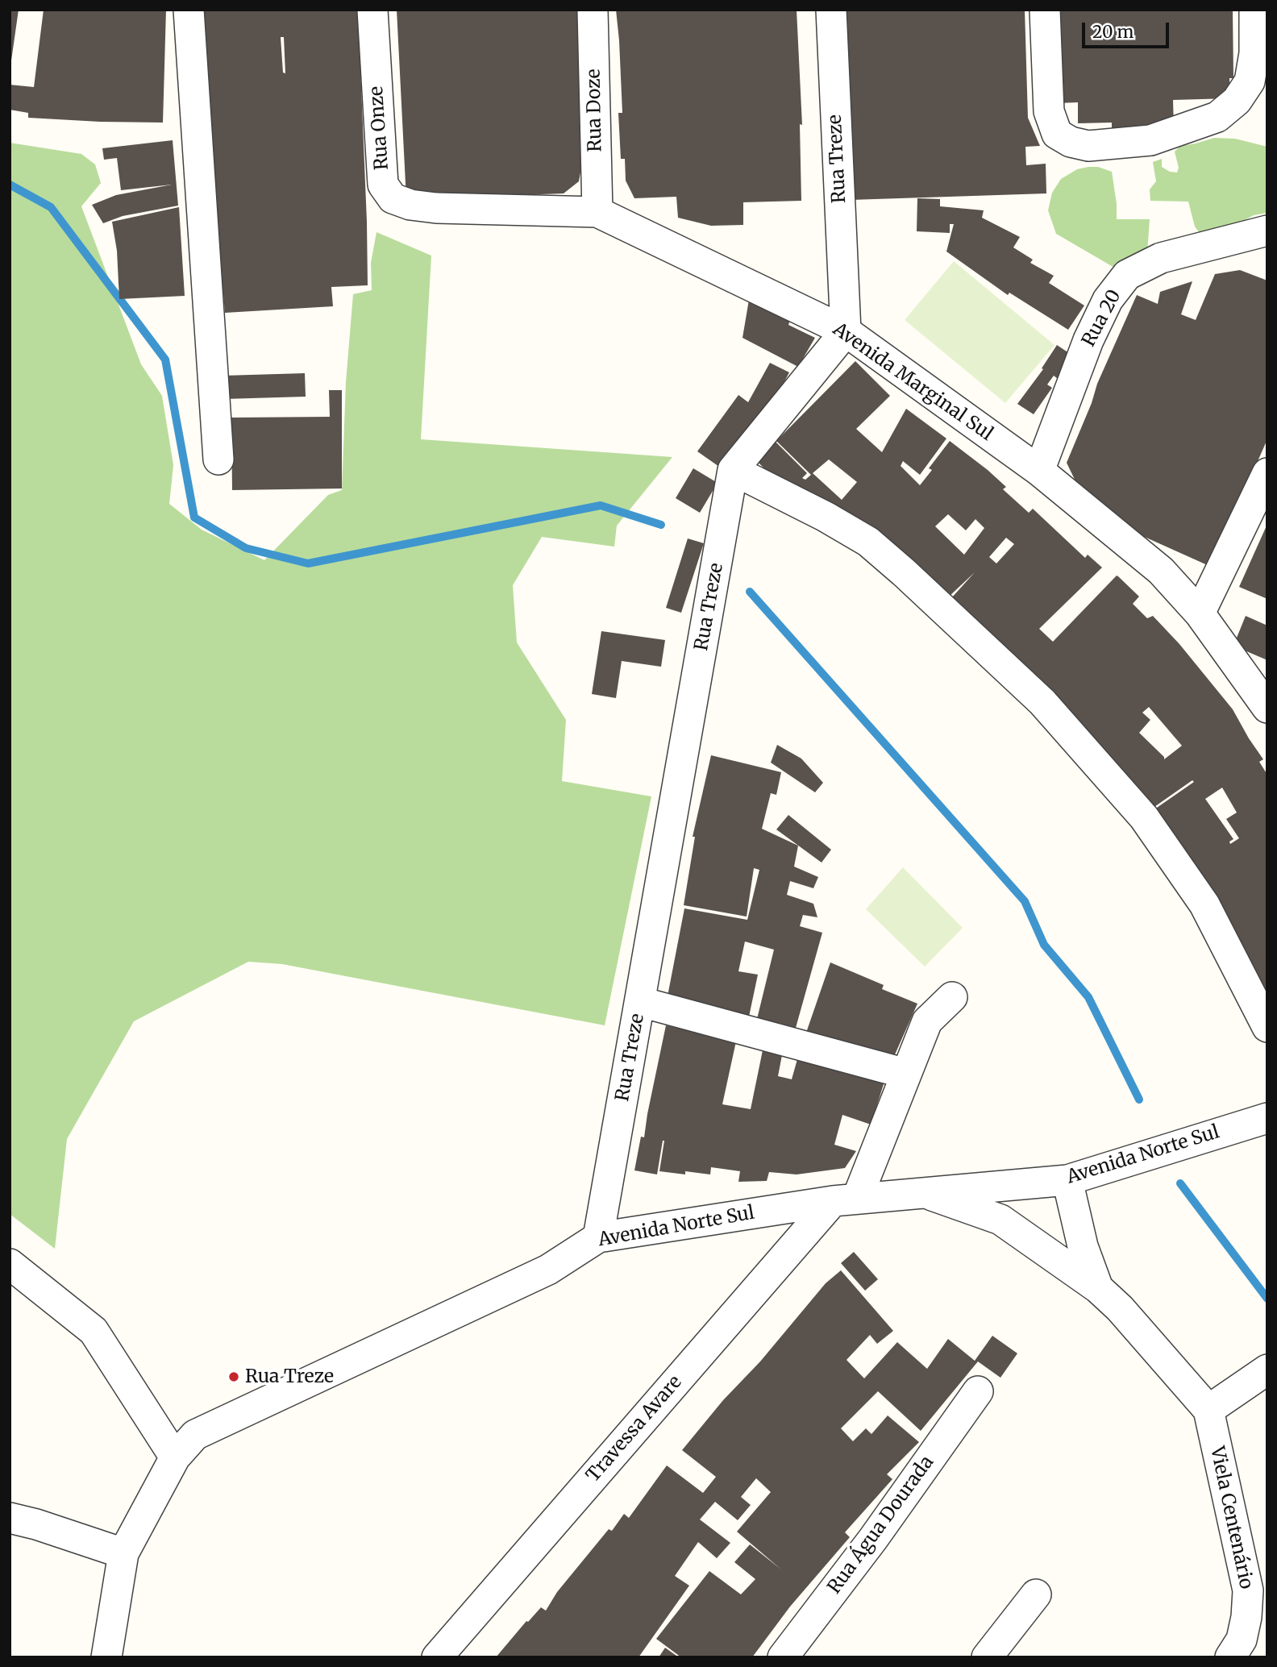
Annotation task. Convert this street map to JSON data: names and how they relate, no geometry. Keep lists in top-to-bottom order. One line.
{"streets":{"street":["Rua Doze","Rua Onze","Rua Treze","Rua 20","Avenida Marginal Sul","Avenida Norte Sul","Travessa Avare","Viela Centenário","Rua Água Dourada"]},"crossings":[["Rua Doze","Avenida Marginal Sul"],["Rua Onze","Avenida Marginal Sul"],["Rua Treze","Avenida Marginal Sul"],["Rua Treze","Avenida Norte Sul"],["Rua 20","Avenida Marginal Sul"],["Avenida Norte Sul","Travessa Avare"]],"places":["Rua Treze"],"scale_bar":"20 m"}
